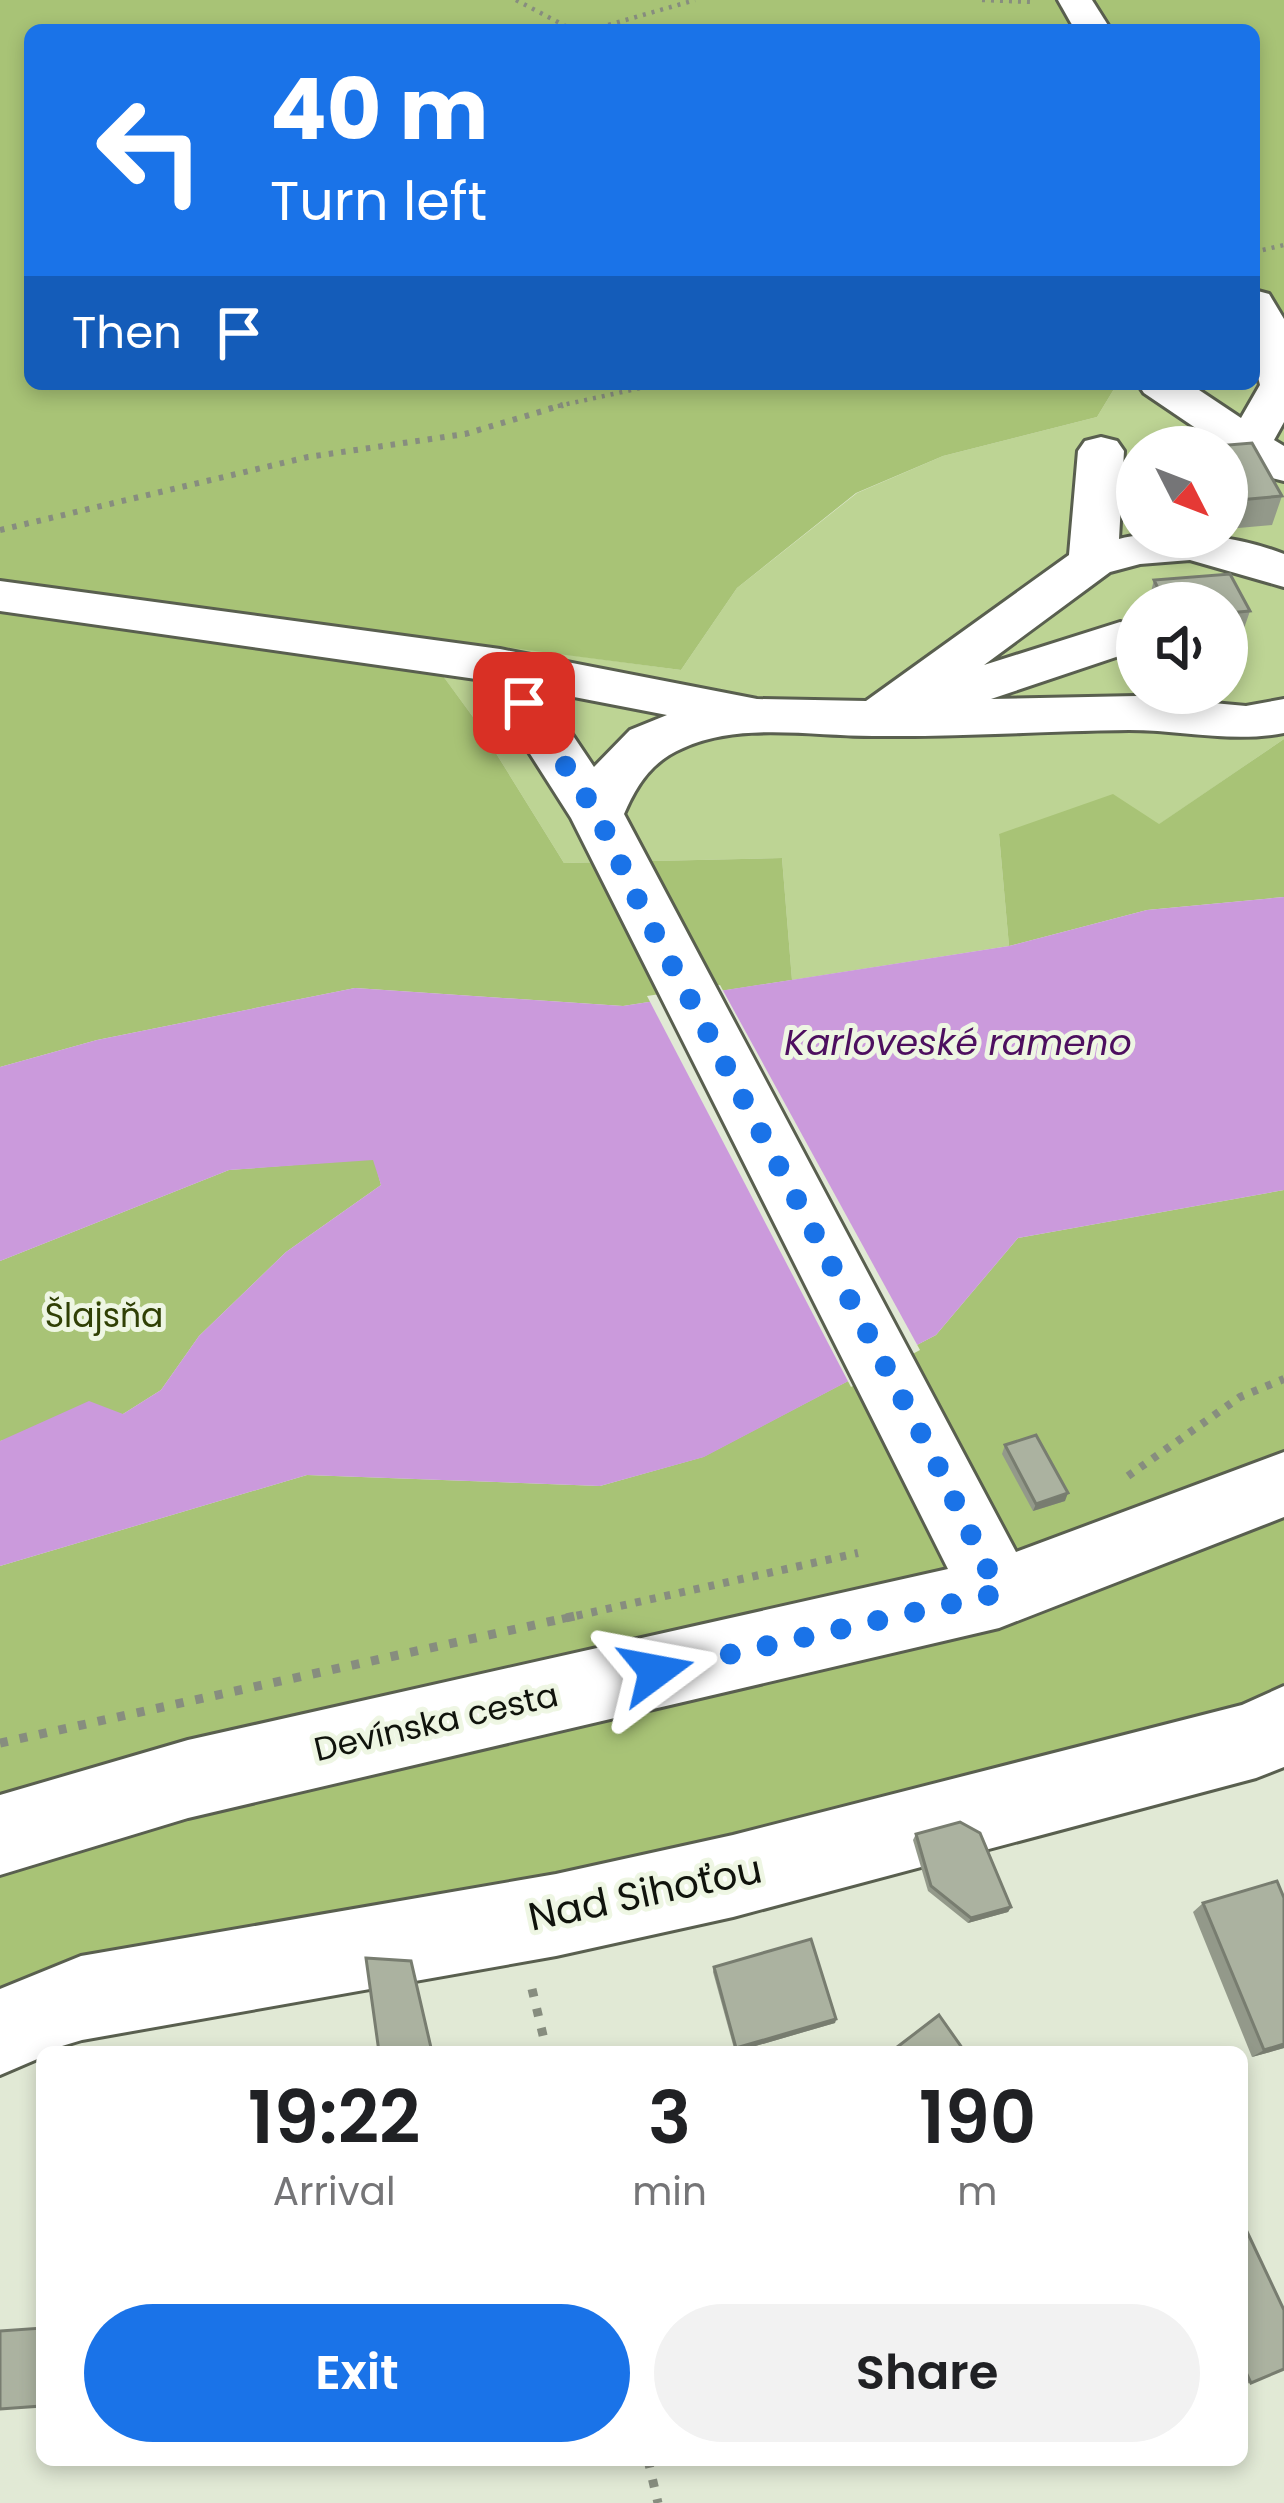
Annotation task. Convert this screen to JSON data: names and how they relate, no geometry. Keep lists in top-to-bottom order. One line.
{"streets":{"street":["Devínska cesta","Nad Sihoťou"]},"water":["Karloveské rameno"],"parks":["Šlajsňa"],"north":"bottom right","page":{"turn":["40 m","Turn left"],"then":"Then","eta":["19:22","Arrival","3","min","190","m"],"buttons":["Exit","Share"]}}
